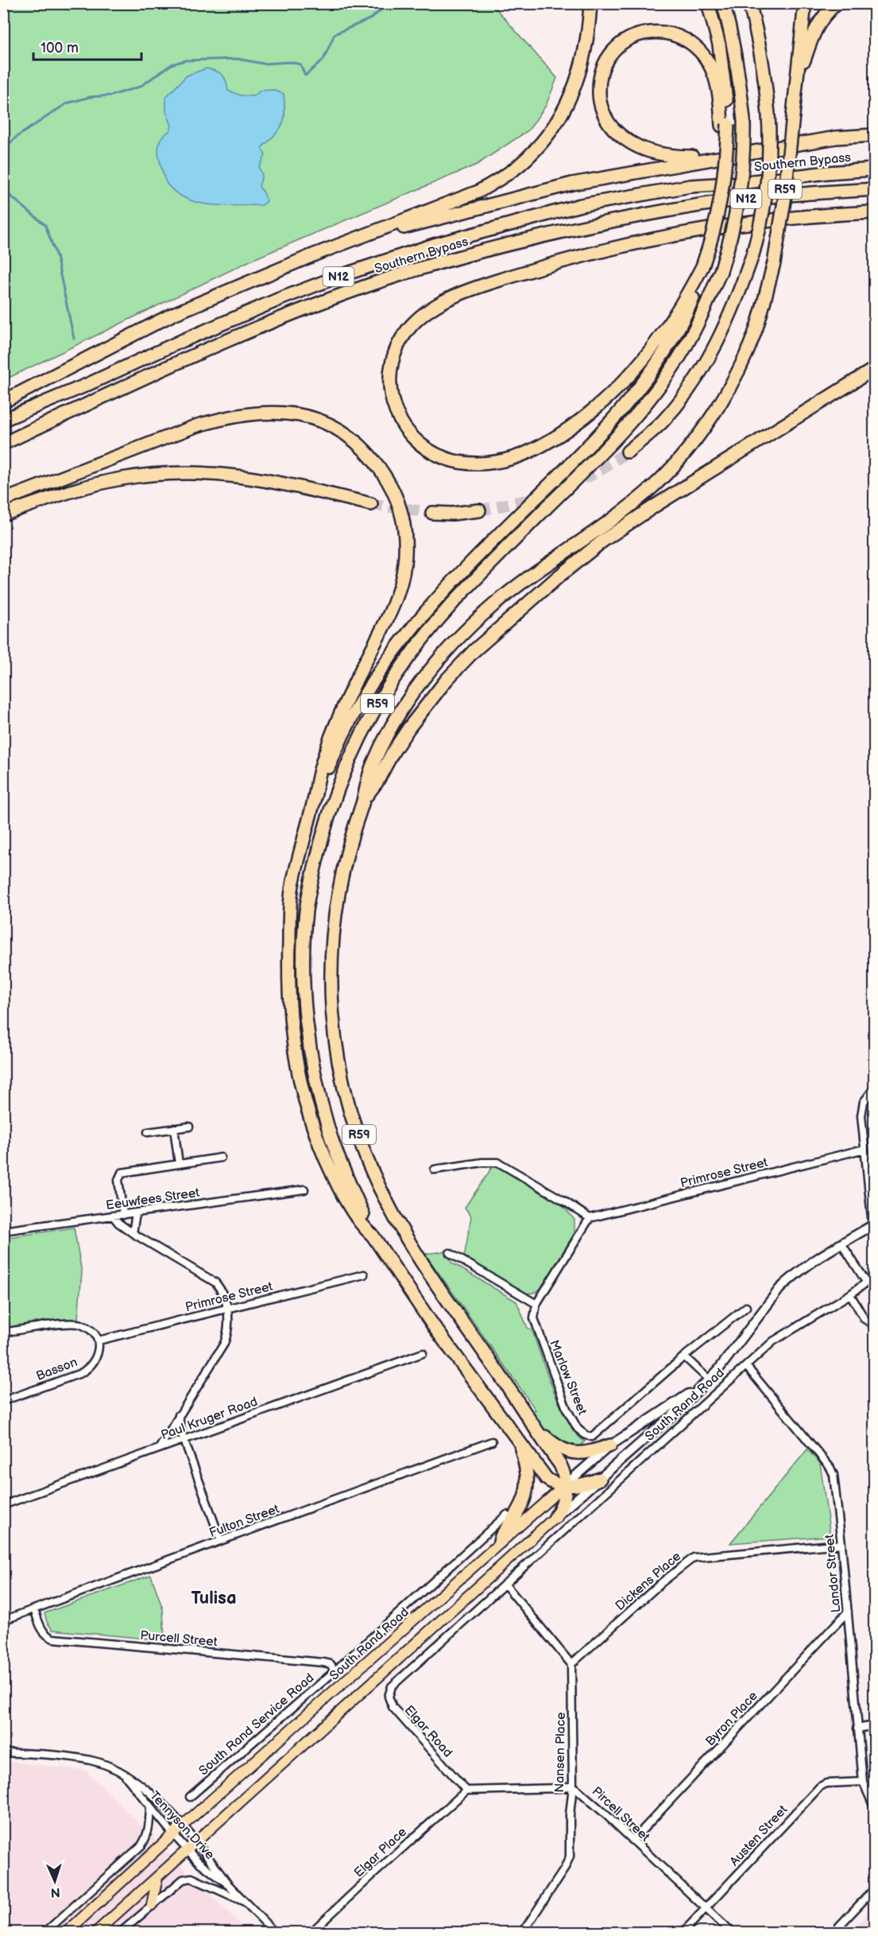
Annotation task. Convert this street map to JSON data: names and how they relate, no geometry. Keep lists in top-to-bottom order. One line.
{"streets":{"highway":["Southern Bypass","R59","N12"],"main road":["South Rand Road"],"street":["Primrose Street","Eeuwfees Street","Basson","Marlow Street","Paul Kruger Road","Fulton Street","Landor Street","Dickens Place","Purcell Street","Byron Place","South Rand Service Road","Elgar Road","Nansen Place","Pircell Street","Tennyson Drive","Austen Street","Elgar Place"]},"crossings":[["Primrose Street","Basson"],["Marlow Street","South Rand Road"],["South Rand Road","Landor Street"],["South Rand Road","Elgar Road"],["South Rand Road","Tennyson Drive"],["Fulton Street","Purcell Street"],["Landor Street","Dickens Place"],["Landor Street","Byron Place"],["Landor Street","Austen Street"],["Dickens Place","Nansen Place"],["Purcell Street","South Rand Service Road"],["Byron Place","Pircell Street"],["Elgar Road","Pircell Street"],["Elgar Road","Elgar Place"],["Nansen Place","Pircell Street"],["Pircell Street","Austen Street"],["Pircell Street","Elgar Place"]],"districts":["Tulisa"],"scale_bar":"100 m","north":"bottom"}
